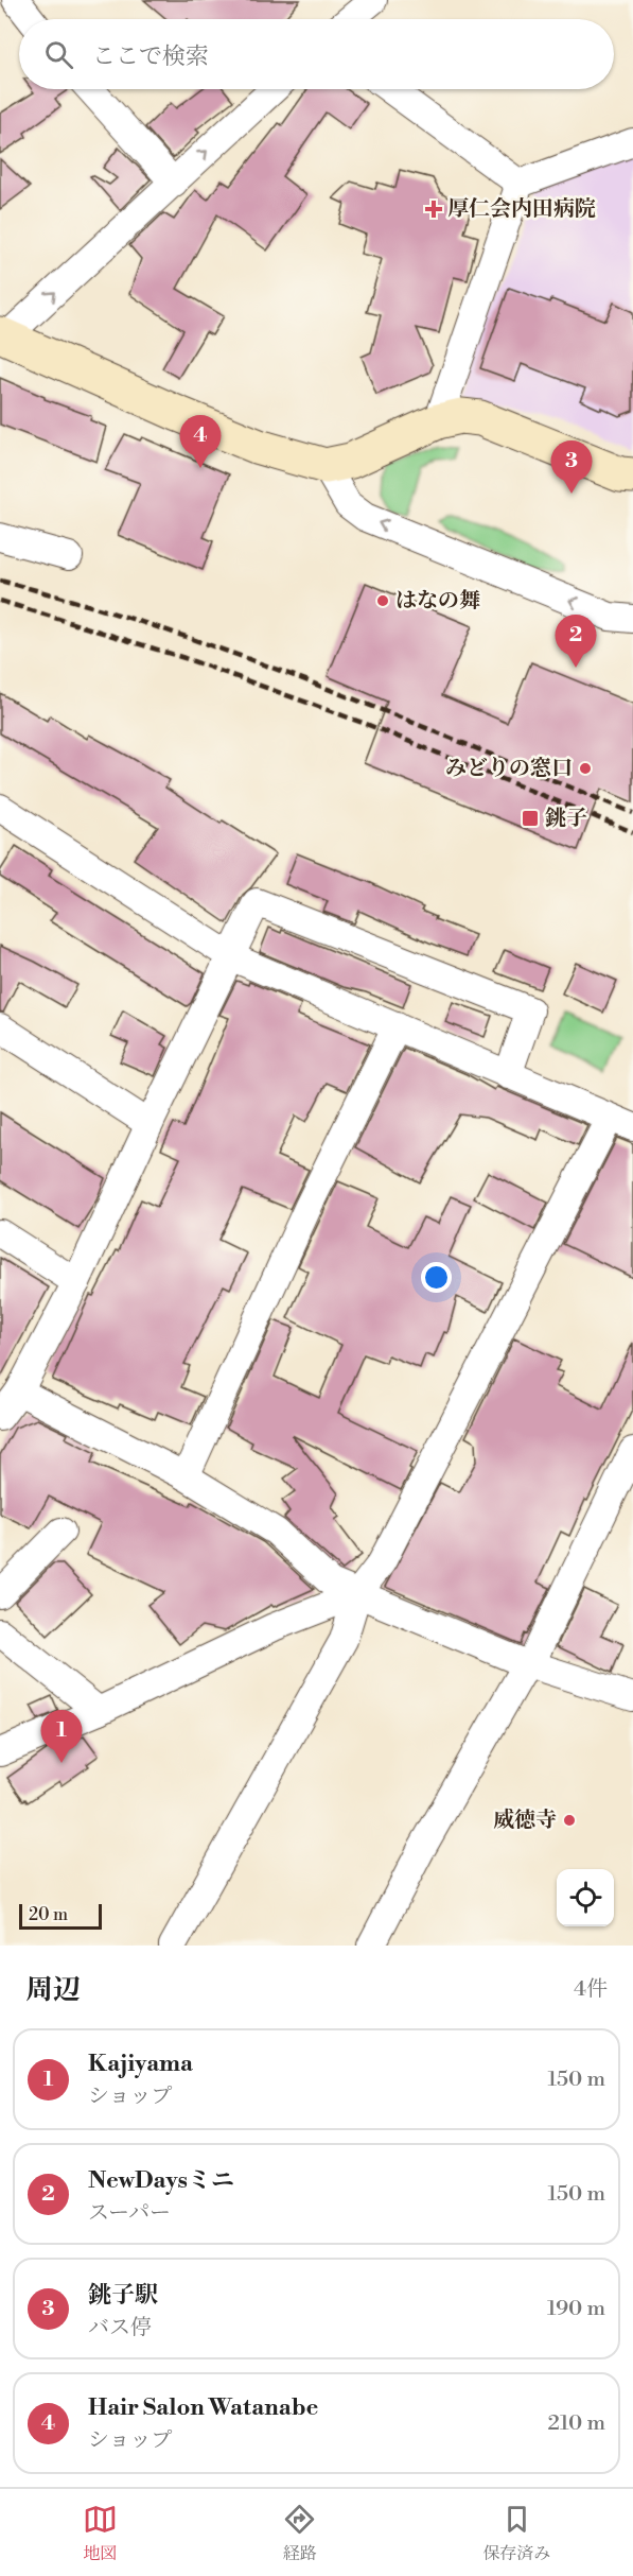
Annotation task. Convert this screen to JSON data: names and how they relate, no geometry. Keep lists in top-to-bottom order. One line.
{"places":{"health":["厚仁会内田病院"],"other":["はなの舞","みどりの窓口","威徳寺"],"transit":["銚子"]},"scale_bar":"20 m","page":{"search":"ここで検索","pins":["4","3","2","1"],"scale":"20 m","heading":["周辺","4件"],"list":[{"mark":"1","name":"Kajiyama","note":"ショップ","value":"150 m"},{"mark":"2","name":"NewDaysミニ","note":"スーパー","value":"150 m"},{"mark":"3","name":"銚子駅","note":"バス停","value":"190 m"},{"mark":"4","name":"Hair Salon Watanabe","note":"ショップ","value":"210 m"}],"nav":["地図","経路","保存済み"]}}
